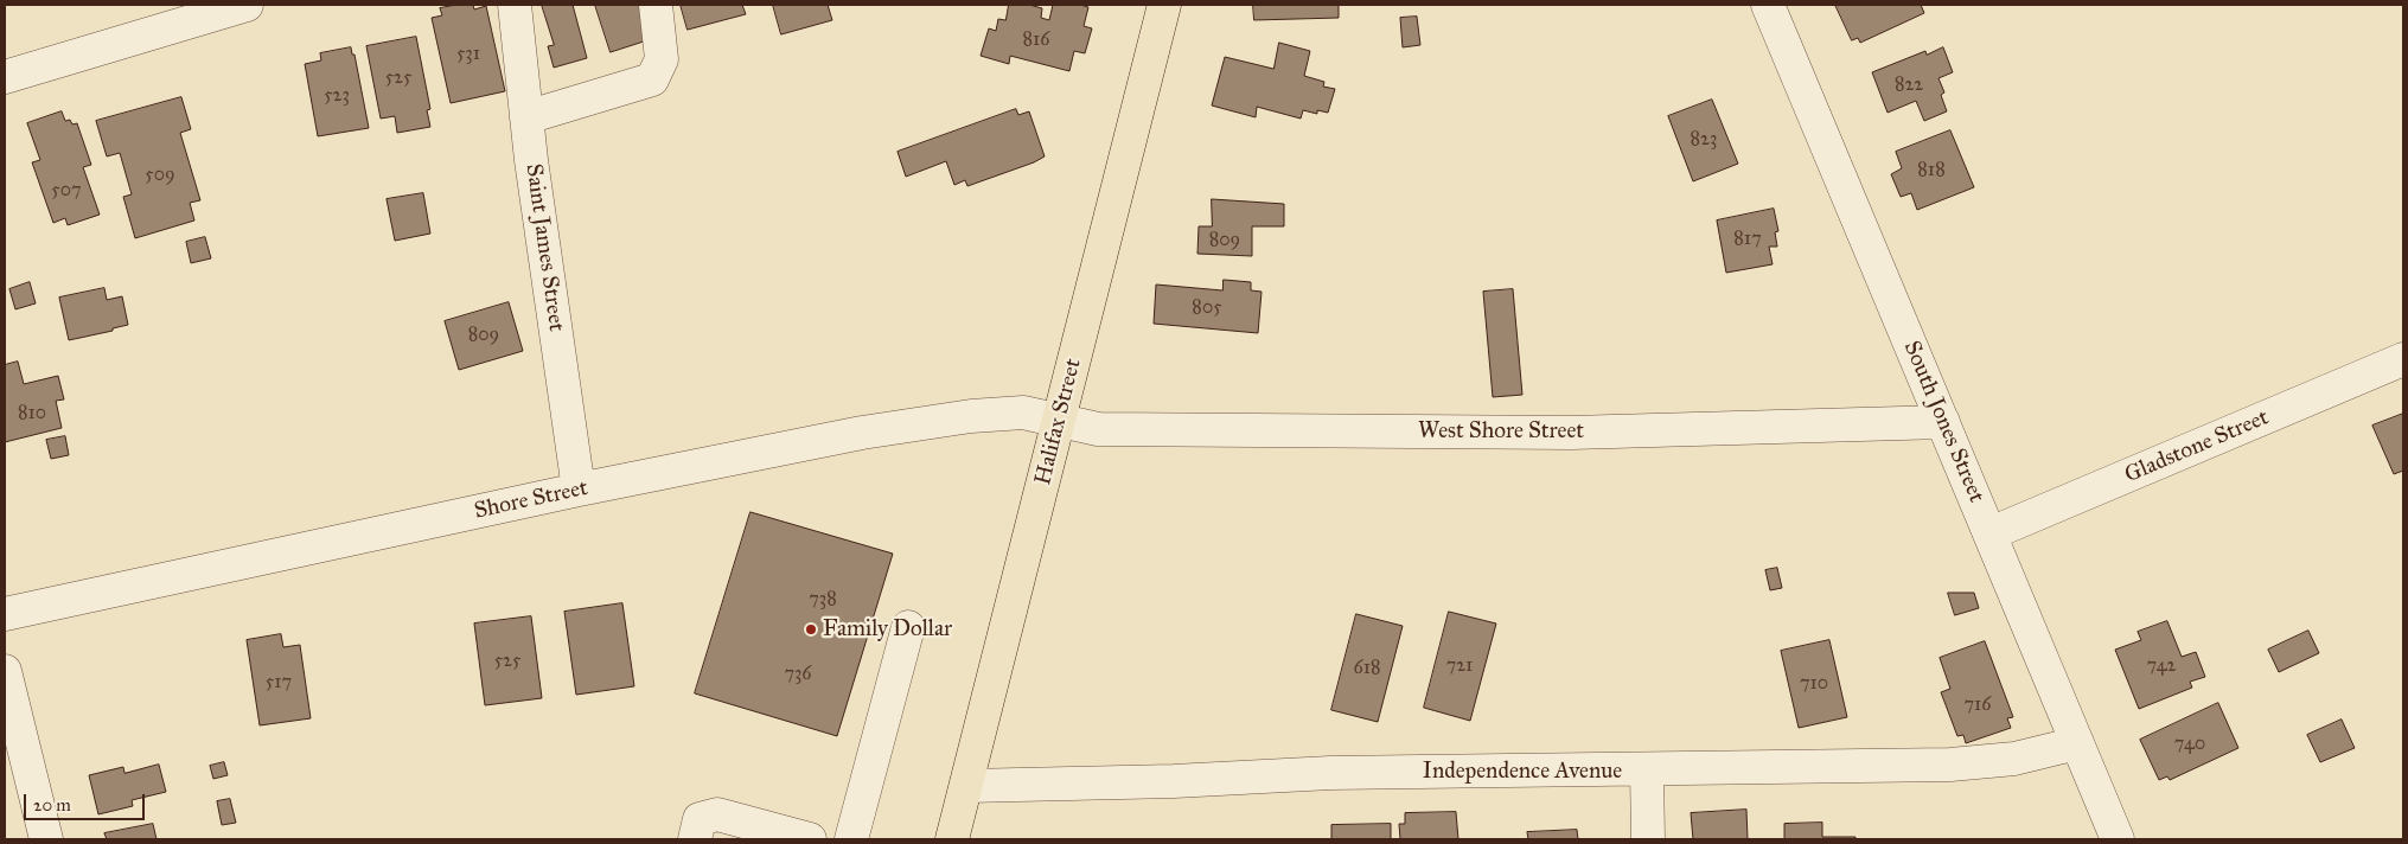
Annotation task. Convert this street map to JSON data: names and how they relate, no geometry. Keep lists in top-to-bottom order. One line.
{"streets":{"main road":["Halifax Street"],"street":["Saint James Street","South Jones Street","West Shore Street","Gladstone Street","Shore Street","Independence Avenue"]},"crossings":[["Saint James Street","Shore Street"],["Halifax Street","West Shore Street"],["Halifax Street","Shore Street"],["Halifax Street","Independence Avenue"],["South Jones Street","West Shore Street"],["South Jones Street","Gladstone Street"],["South Jones Street","Independence Avenue"],["West Shore Street","Shore Street"]],"places":["Family Dollar"],"house_numbers":["816","531","525","822","523","823","818","509","507","817","809","805","809","810","738","525","721","742","618","736","517","710","716","740"],"scale_bar":"20 m"}
